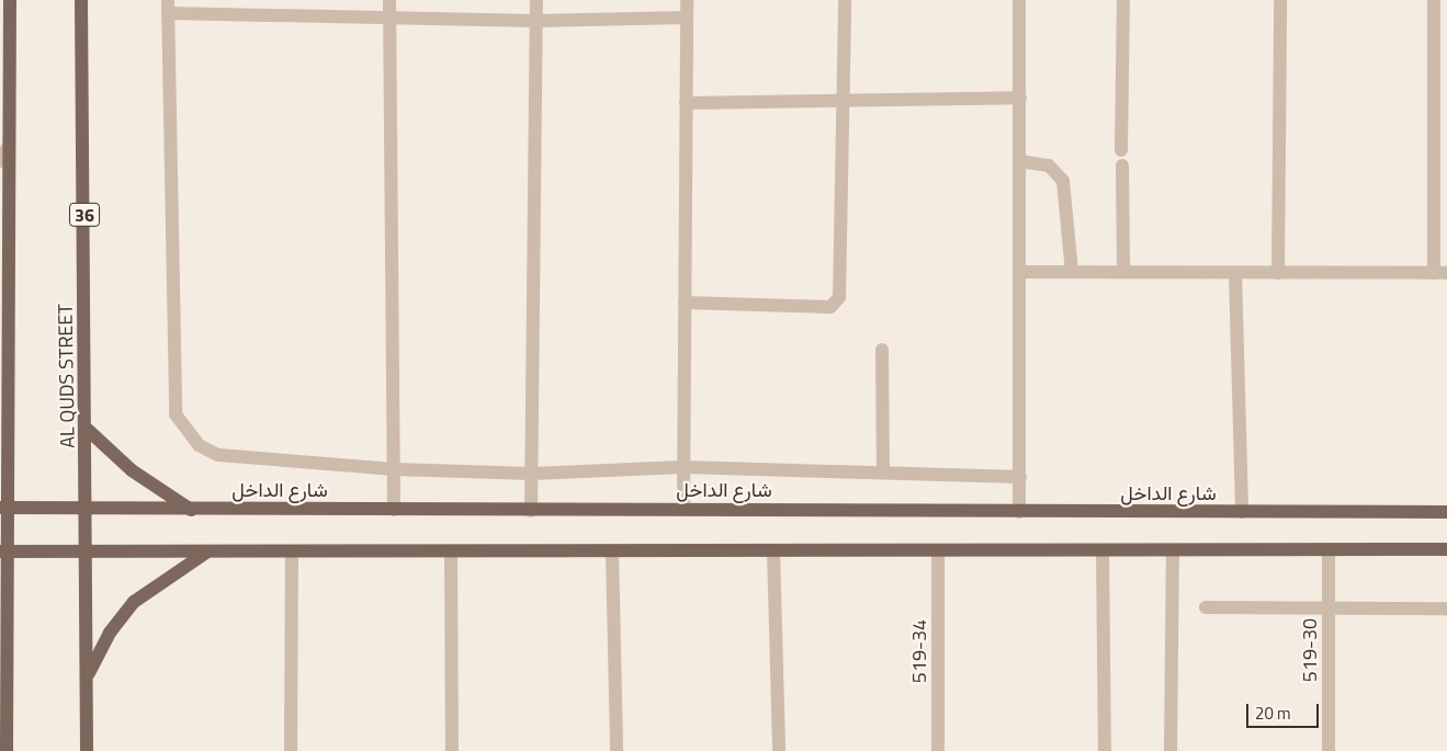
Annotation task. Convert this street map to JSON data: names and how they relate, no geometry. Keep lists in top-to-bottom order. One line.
{"streets":{"main road":["36","AL QUDS STREET","شارع الداخل"],"street":["519-30","519-34"]},"crossings":[["AL QUDS STREET","شارع الداخل"]],"scale_bar":"20 m"}
